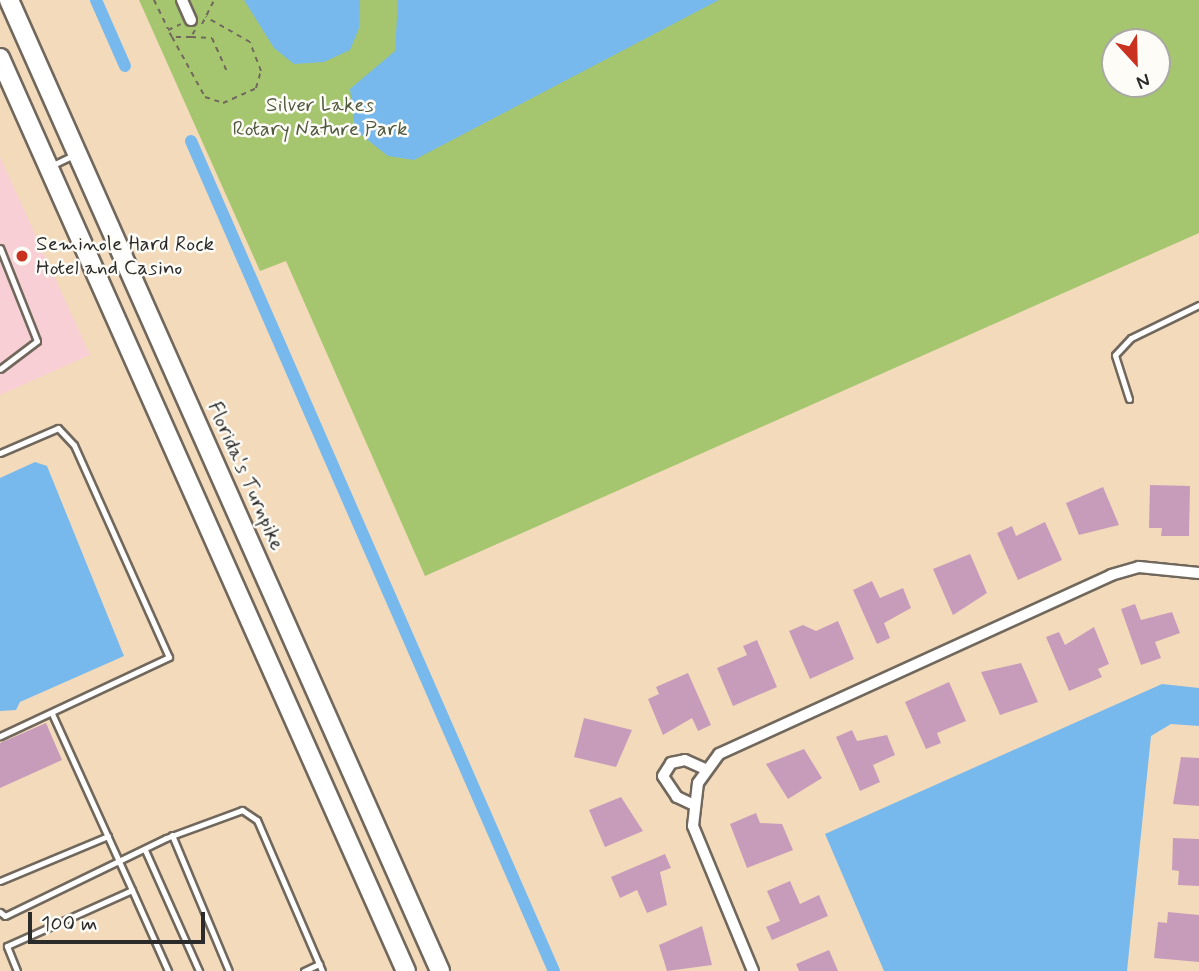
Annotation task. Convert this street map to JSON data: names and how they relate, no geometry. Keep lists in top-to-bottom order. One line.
{"streets":{"highway":["Florida's Turnpike"]},"parks":["Silver Lakes Rotary Nature Park"],"places":["Seminole Hard Rock Hotel and Casino"],"scale_bar":"100 m","north":"bottom"}
